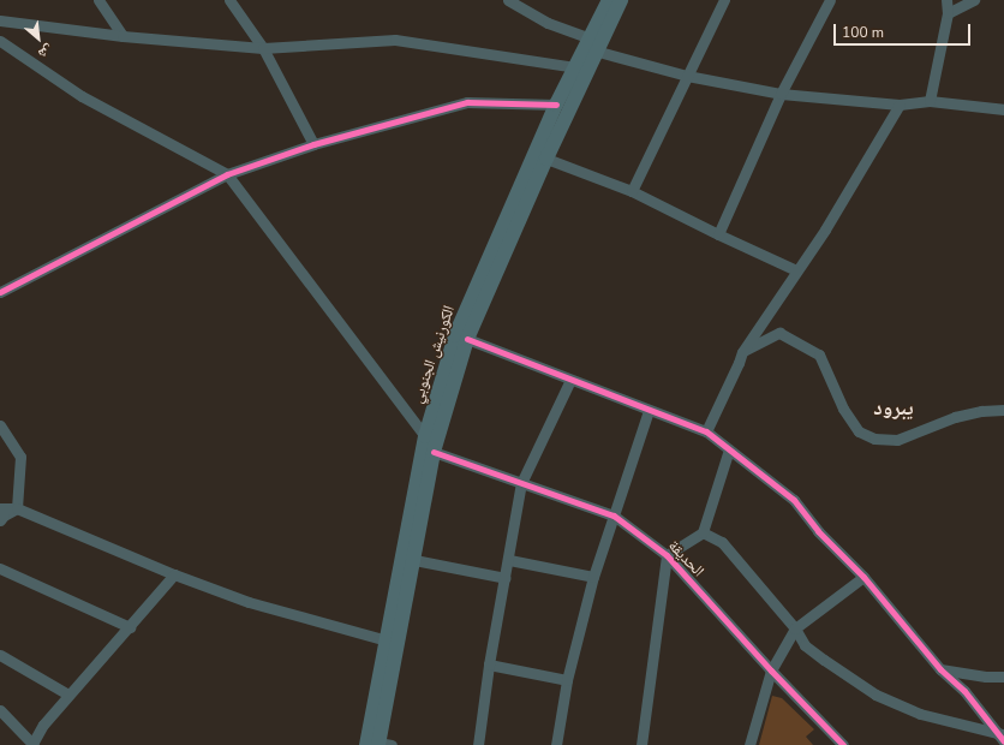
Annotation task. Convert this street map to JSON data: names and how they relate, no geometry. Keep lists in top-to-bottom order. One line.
{"streets":{"main road":["الكورنيش الجنوبي"],"street":["الحديقة"]},"crossings":[["الكورنيش الجنوبي","الحديقة"]],"districts":["يبرود"],"scale_bar":"100 m","north":"bottom right"}
